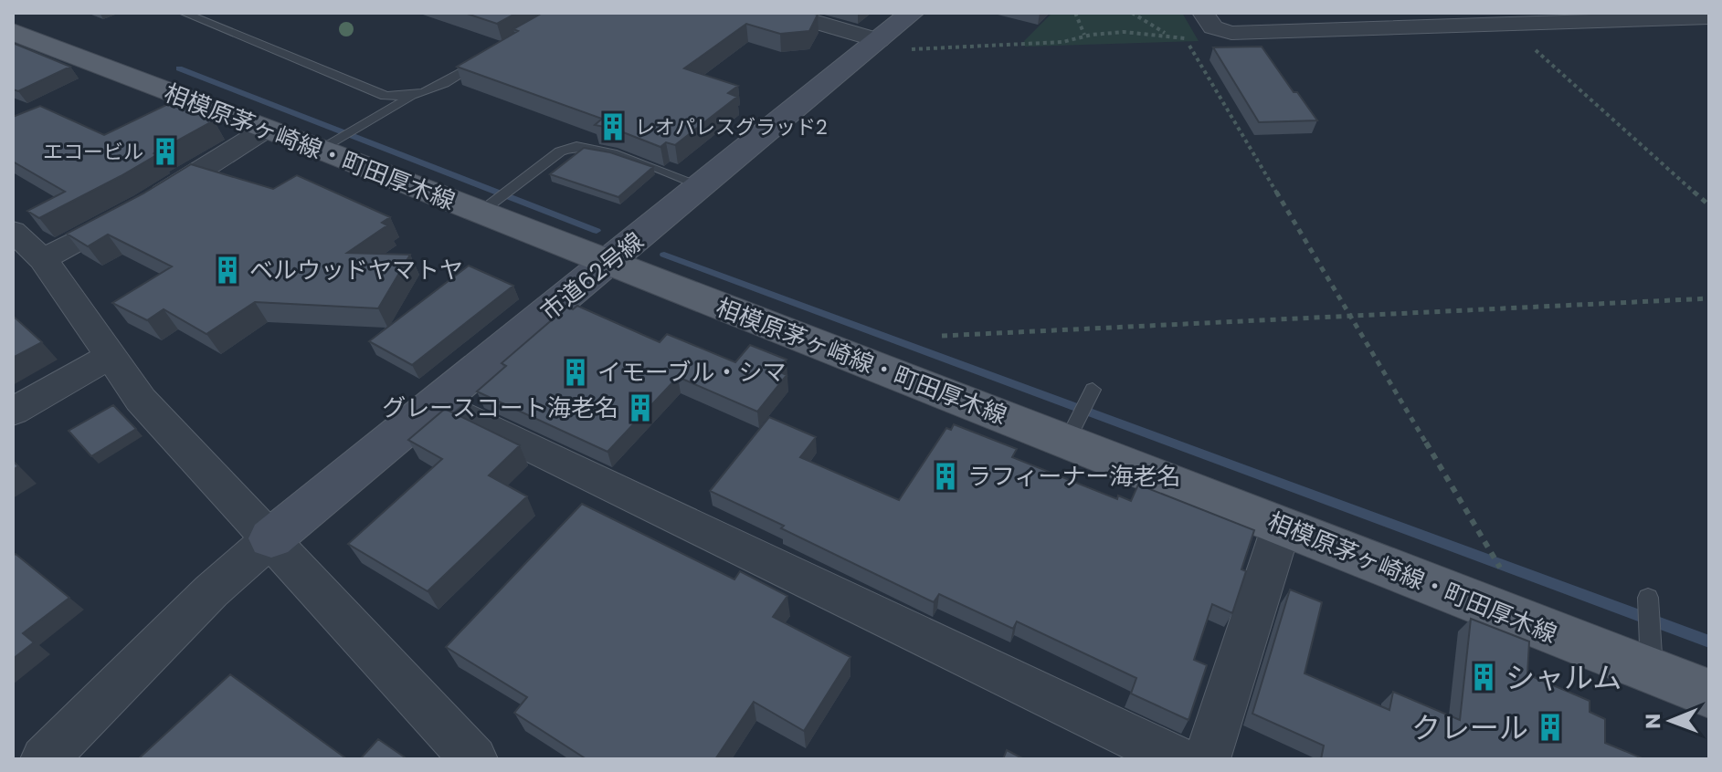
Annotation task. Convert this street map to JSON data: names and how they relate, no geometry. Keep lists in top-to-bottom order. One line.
{"streets":{"main road":["相模原茅ヶ崎線・町田厚木線"],"street":["市道62号線"]},"crossings":[["相模原茅ヶ崎線・町田厚木線","市道62号線"]],"places":{"building":["レオパレスグラッド2","エコービル","ベルウッドヤマトヤ","イモーブル・シマ","グレースコート海老名","ラフィーナー海老名","シャルム","クレール"]},"north":"left"}
